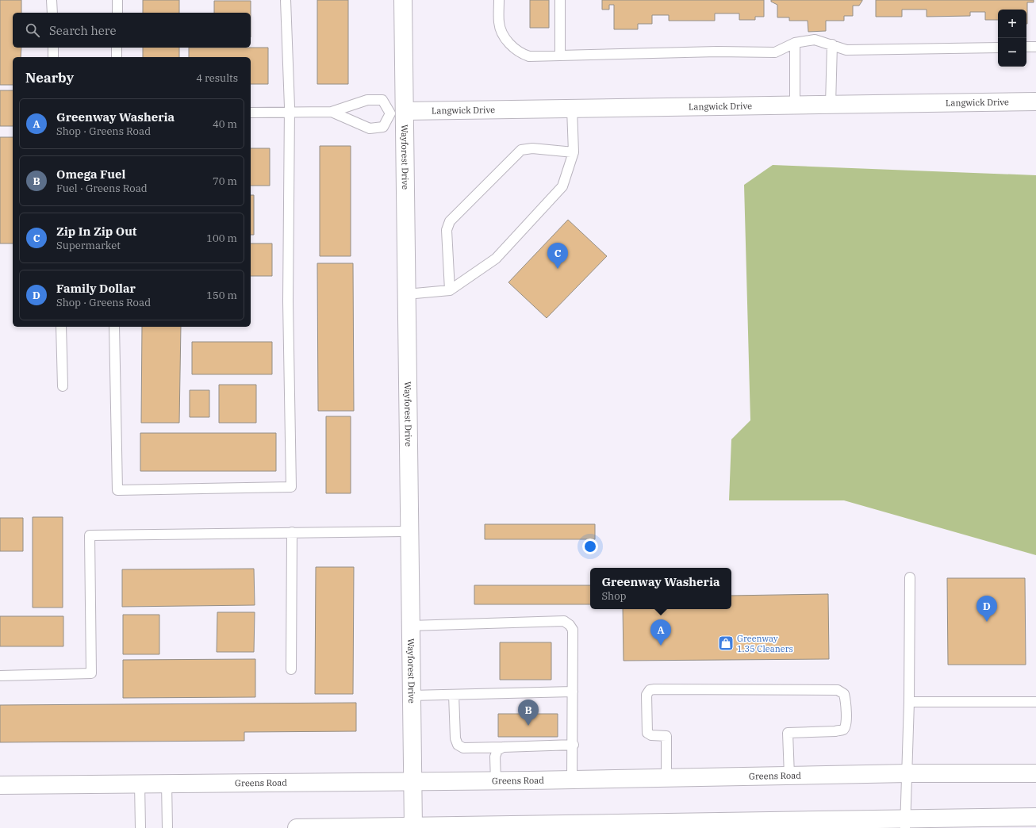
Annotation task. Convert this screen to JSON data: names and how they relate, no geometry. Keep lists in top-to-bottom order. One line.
{"streets":{"main road":["Langwick Drive","Wayforest Drive","Greens Road"]},"crossings":[["Langwick Drive","Wayforest Drive"],["Wayforest Drive","Greens Road"]],"places":{"shop":["Greenway 1.35 Cleaners"]},"page":{"map_buttons":["+","−"],"search":"Search here","heading":["Nearby","4 results"],"list":[{"mark":"A","name":"Greenway Washeria","note":"Shop · Greens Road","value":"40 m"},{"mark":"B","name":"Omega Fuel","note":"Fuel · Greens Road","value":"70 m"},{"mark":"C","name":"Zip In Zip Out","note":"Supermarket","value":"100 m"},{"mark":"D","name":"Family Dollar","note":"Shop · Greens Road","value":"150 m"}],"pins":["C","D","A","B"],"popup":["Greenway Washeria","Shop"]}}
